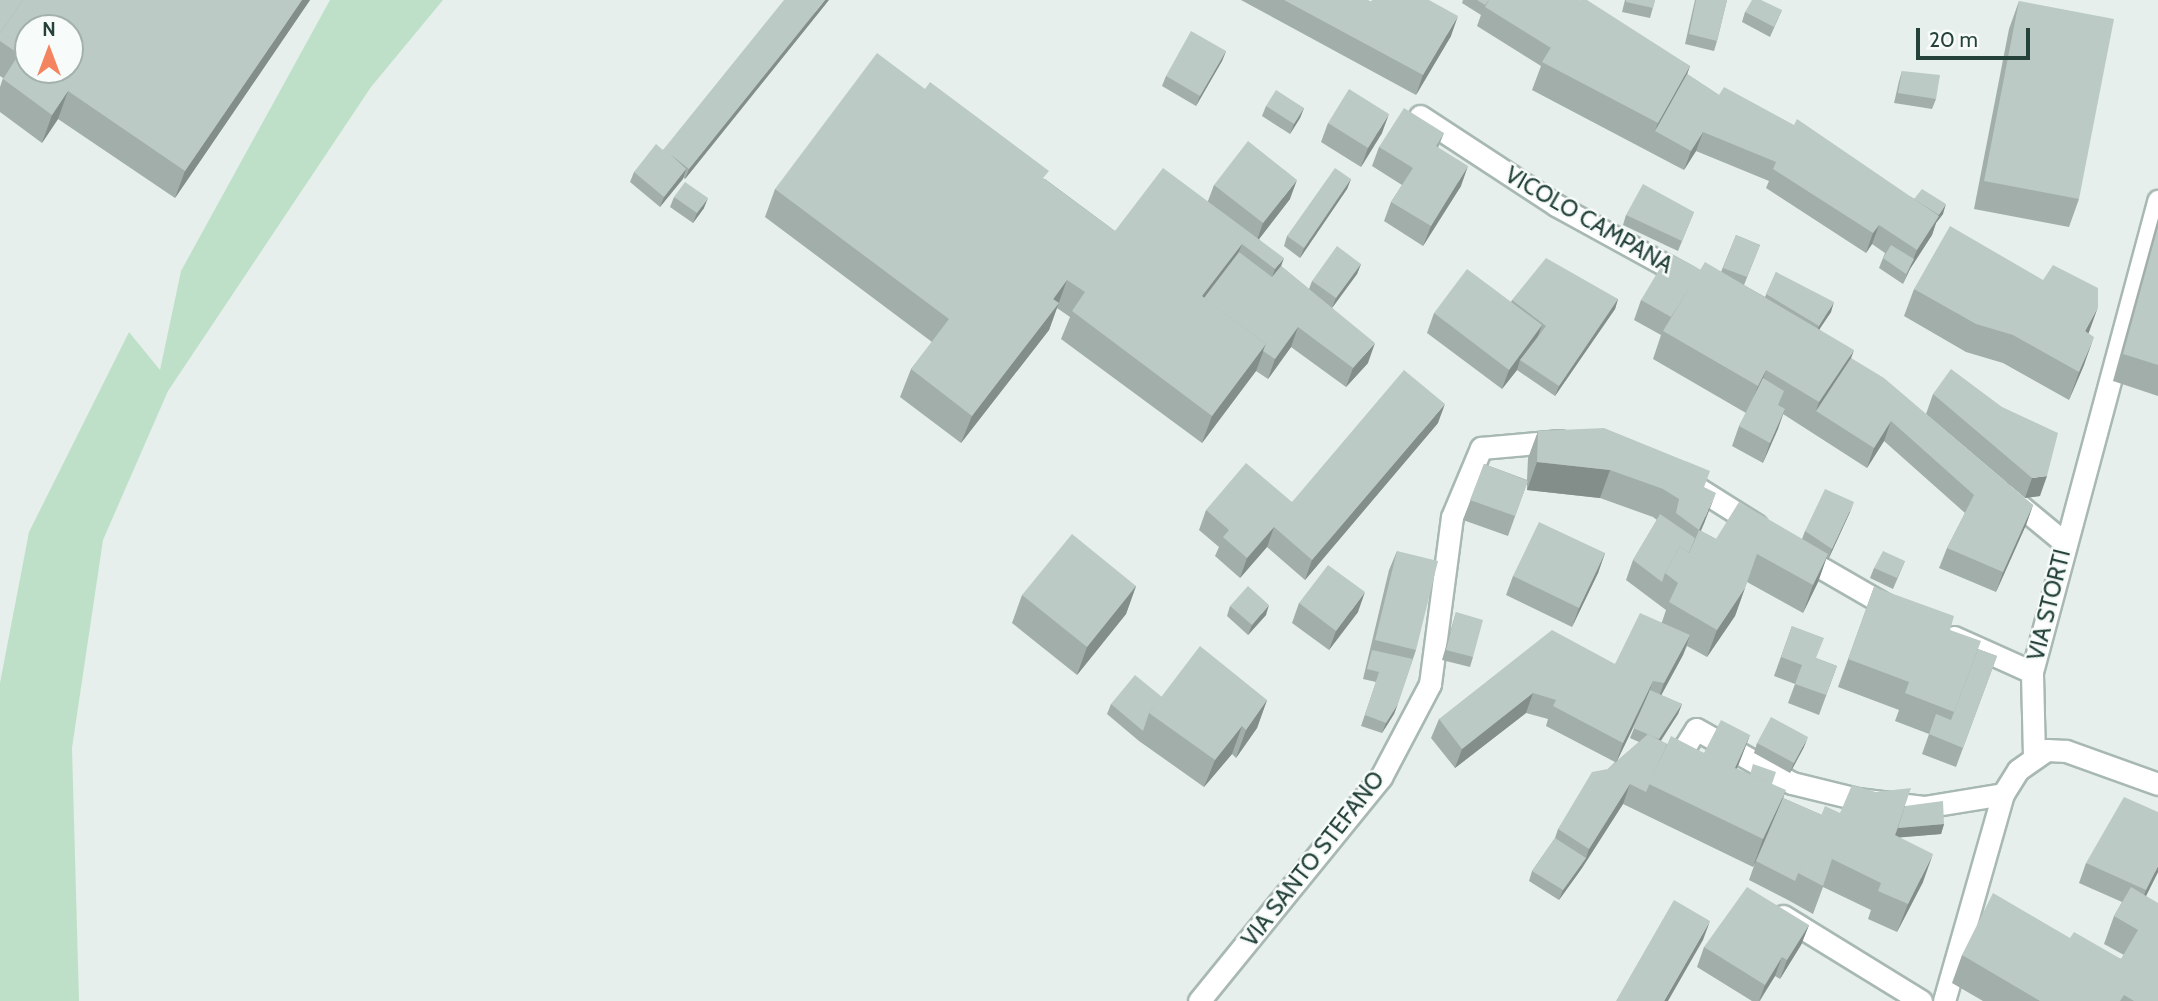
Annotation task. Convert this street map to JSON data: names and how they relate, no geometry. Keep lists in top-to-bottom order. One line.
{"streets":{"street":["VICOLO CAMPANA","VIA STORTI","VIA SANTO STEFANO"]},"scale_bar":"20 m","north":"top"}
